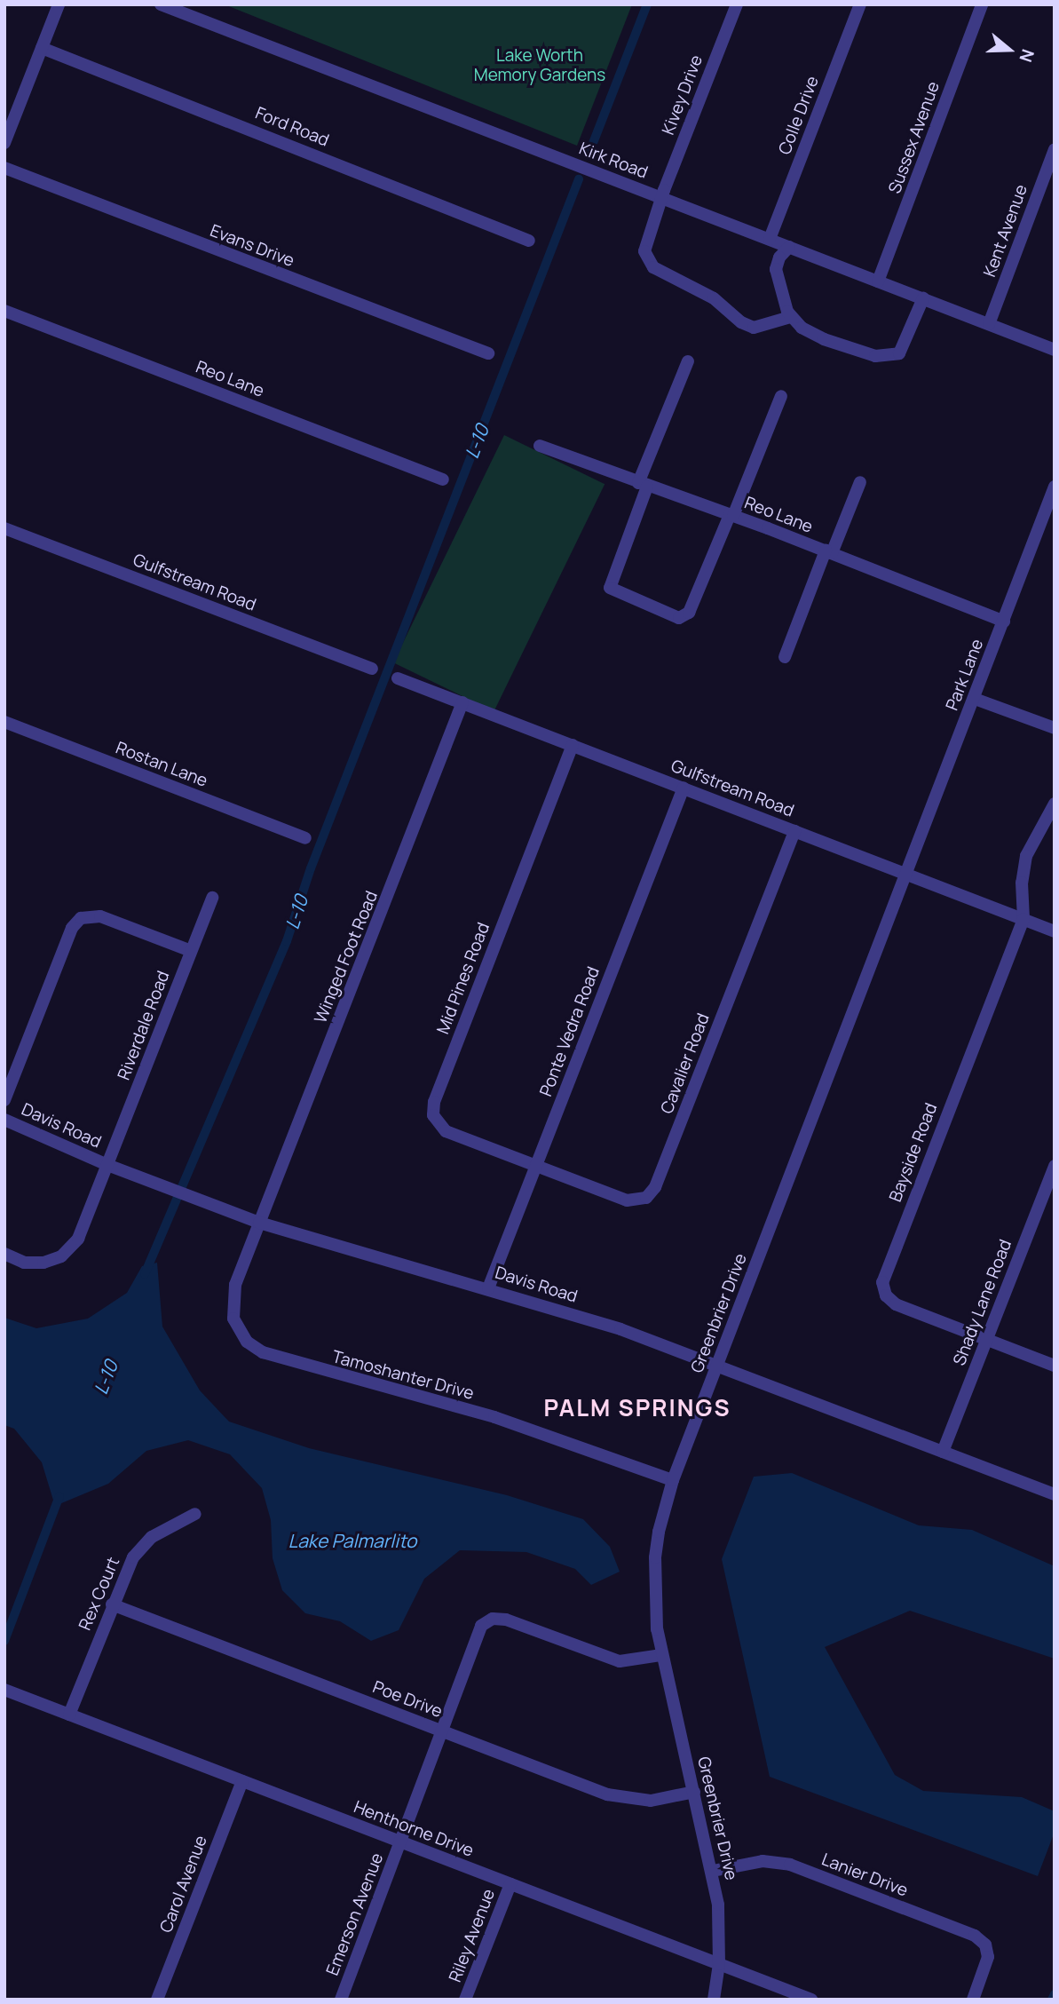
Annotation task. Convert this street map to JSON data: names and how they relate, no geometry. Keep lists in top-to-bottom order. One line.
{"streets":{"street":["Kivey Drive","Colle Drive","Ford Road","Sussex Avenue","Kirk Road","Kent Avenue","Evans Drive","Reo Lane","Gulfstream Road","Park Lane","Rostan Lane","Winged Foot Road","Mid Pines Road","Riverdale Road","Ponte Vedra Road","Cavalier Road","Davis Road","Bayside Road","Shady Lane Road","Greenbrier Drive","Tamoshanter Drive","Rex Court","Poe Drive","Henthorne Drive","Lanier Drive","Carol Avenue","Emerson Avenue","Riley Avenue"]},"crossings":[["Kivey Drive","Kirk Road"],["Colle Drive","Kirk Road"],["Sussex Avenue","Kirk Road"],["Kirk Road","Kent Avenue"],["Reo Lane","Park Lane"],["Gulfstream Road","Park Lane"],["Gulfstream Road","Winged Foot Road"],["Gulfstream Road","Mid Pines Road"],["Gulfstream Road","Ponte Vedra Road"],["Gulfstream Road","Cavalier Road"],["Gulfstream Road","Bayside Road"],["Gulfstream Road","Greenbrier Drive"],["Park Lane","Greenbrier Drive"],["Winged Foot Road","Davis Road"],["Winged Foot Road","Tamoshanter Drive"],["Mid Pines Road","Ponte Vedra Road"],["Mid Pines Road","Cavalier Road"],["Riverdale Road","Davis Road"],["Ponte Vedra Road","Cavalier Road"],["Ponte Vedra Road","Davis Road"],["Davis Road","Shady Lane Road"],["Davis Road","Greenbrier Drive"],["Davis Road","Tamoshanter Drive"],["Bayside Road","Shady Lane Road"],["Greenbrier Drive","Tamoshanter Drive"],["Greenbrier Drive","Poe Drive"],["Greenbrier Drive","Henthorne Drive"],["Greenbrier Drive","Lanier Drive"],["Greenbrier Drive","Emerson Avenue"],["Rex Court","Poe Drive"],["Rex Court","Henthorne Drive"],["Poe Drive","Emerson Avenue"],["Henthorne Drive","Carol Avenue"],["Henthorne Drive","Emerson Avenue"],["Henthorne Drive","Riley Avenue"]],"districts":["PALM SPRINGS"],"water":["L-10","Lake Palmarlito"],"parks":["Lake Worth Memory Gardens"],"north":"right"}
